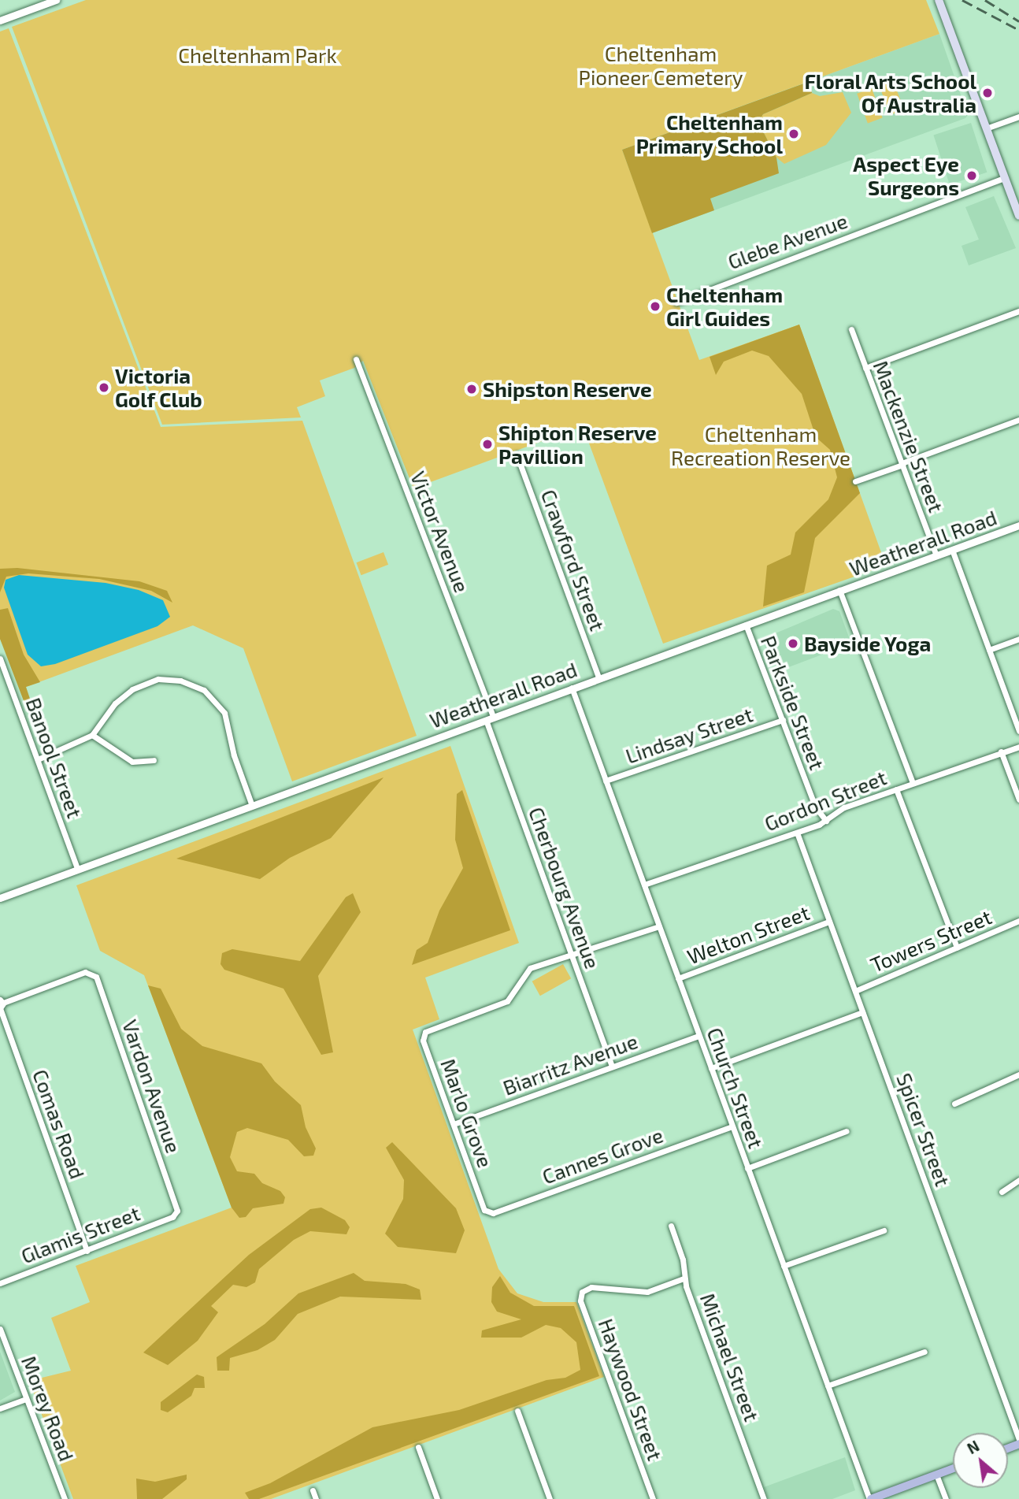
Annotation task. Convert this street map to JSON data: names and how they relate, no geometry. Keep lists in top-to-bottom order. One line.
{"streets":{"street":["Glebe Avenue","Mackenzie Street","Victor Avenue","Weatherall Road","Crawford Street","Parkside Street","Lindsay Street","Banool Street","Gordon Street","Cherbourg Avenue","Welton Street","Towers Street","Biarritz Avenue","Vardon Avenue","Church Street","Marlo Grove","Comas Road","Spicer Street","Cannes Grove","Glamis Street","Michael Street","Haywood Street","Morey Road"]},"crossings":[["Mackenzie Street","Weatherall Road"],["Victor Avenue","Weatherall Road"],["Victor Avenue","Cherbourg Avenue"],["Weatherall Road","Crawford Street"],["Weatherall Road","Parkside Street"],["Weatherall Road","Banool Street"],["Weatherall Road","Cherbourg Avenue"],["Weatherall Road","Church Street"],["Parkside Street","Lindsay Street"],["Parkside Street","Gordon Street"],["Lindsay Street","Church Street"],["Gordon Street","Church Street"],["Gordon Street","Spicer Street"],["Cherbourg Avenue","Biarritz Avenue"],["Cherbourg Avenue","Marlo Grove"],["Welton Street","Church Street"],["Welton Street","Spicer Street"],["Towers Street","Spicer Street"],["Biarritz Avenue","Church Street"],["Biarritz Avenue","Marlo Grove"],["Vardon Avenue","Comas Road"],["Vardon Avenue","Glamis Street"],["Church Street","Cannes Grove"],["Marlo Grove","Cannes Grove"],["Comas Road","Glamis Street"],["Michael Street","Haywood Street"]],"parks":["Cheltenham Pioneer Cemetery","Cheltenham Park","Cheltenham Recreation Reserve"],"places":["Floral Arts School Of Australia","Cheltenham Primary School","Aspect Eye Surgeons","Cheltenham Girl Guides","Victoria Golf Club","Shipston Reserve","Shipton Reserve Pavillion","Bayside Yoga"],"north":"top left"}
